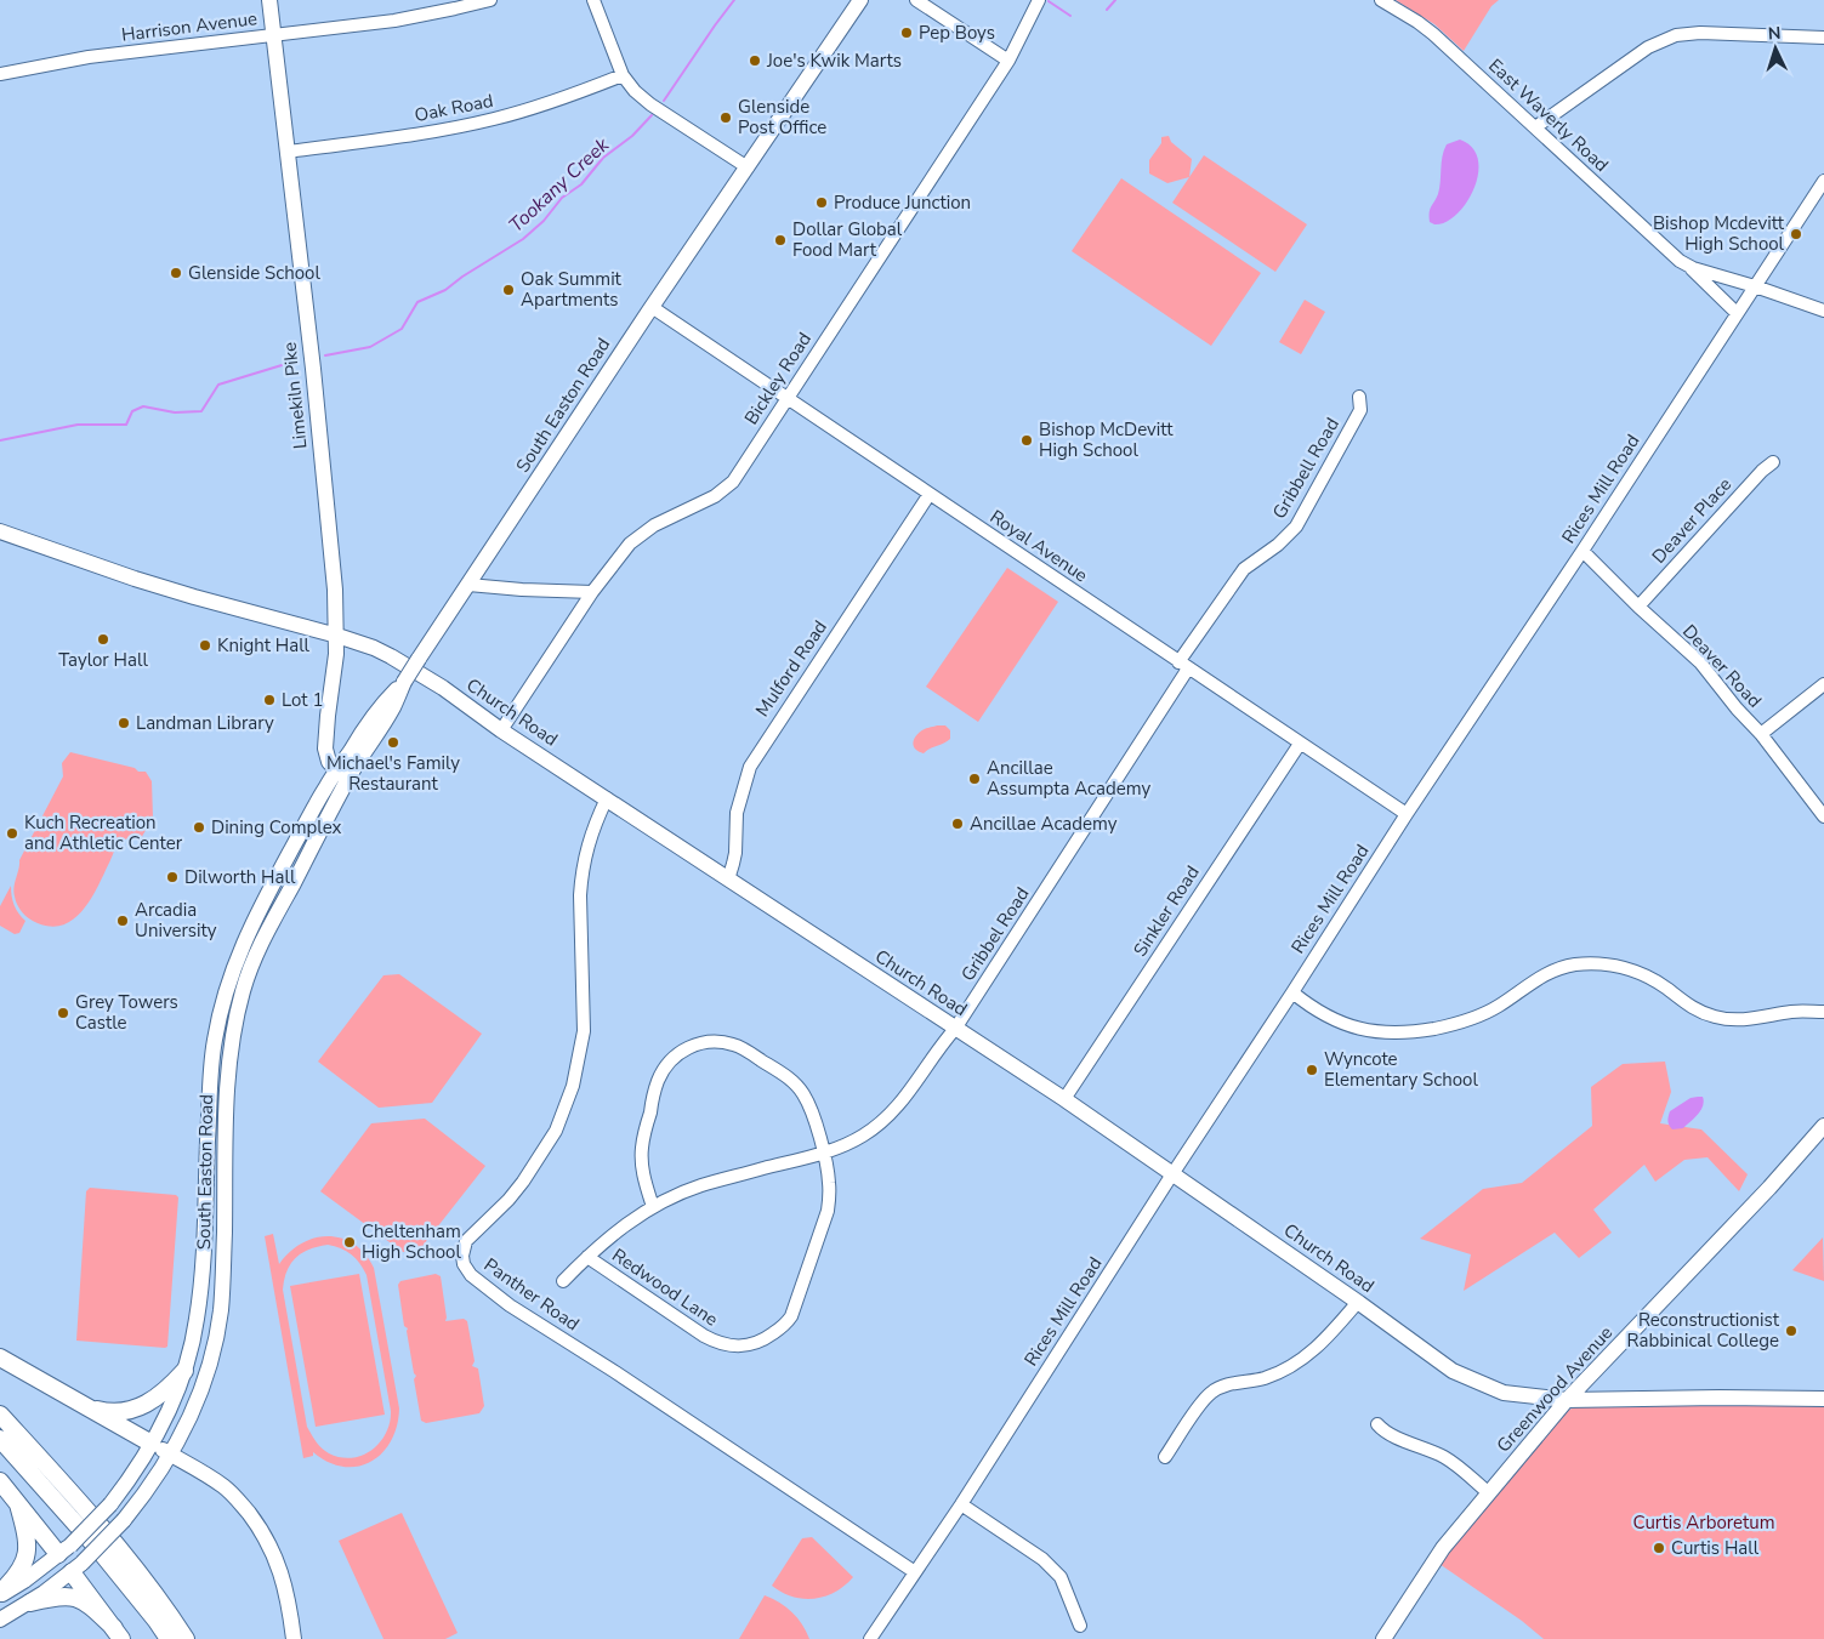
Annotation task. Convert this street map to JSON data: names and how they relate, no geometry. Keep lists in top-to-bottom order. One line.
{"streets":{"main road":["Limekiln Pike","South Easton Road","Church Road","Greenwood Avenue"],"street":["Harrison Avenue","Oak Road","East Waverly Road","Bickley Road","Gribbell Road","Rices Mill Road","Deaver Place","Royal Avenue","Deaver Road","Mulford Road","Sinkler Road","Gribbel Road","Redwood Lane","Panther Road"]},"crossings":[["Harrison Avenue","Limekiln Pike"],["Oak Road","Limekiln Pike"],["East Waverly Road","Rices Mill Road"],["Bickley Road","Royal Avenue"],["Bickley Road","Church Road"],["Limekiln Pike","South Easton Road"],["Limekiln Pike","Church Road"],["South Easton Road","Royal Avenue"],["Gribbell Road","Royal Avenue"],["Gribbell Road","Gribbel Road"],["Rices Mill Road","Royal Avenue"],["Rices Mill Road","Deaver Road"],["Rices Mill Road","Church Road"],["Rices Mill Road","Panther Road"],["Deaver Place","Deaver Road"],["Royal Avenue","Mulford Road"],["Royal Avenue","Sinkler Road"],["Royal Avenue","Gribbel Road"],["Mulford Road","Church Road"],["Church Road","Sinkler Road"],["Church Road","Gribbel Road"],["Church Road","Panther Road"],["Church Road","Greenwood Avenue"],["Gribbel Road","Redwood Lane"]],"water":["Tookany Creek"],"parks":["Curtis Arboretum"],"places":["Pep Boys","Joe's Kwik Marts","Glenside Post Office","Produce Junction","Bishop Mcdevitt High School","Dollar Global Food Mart","Glenside School","Oak Summit Apartments","Bishop McDevitt High School","Taylor Hall","Knight Hall","Lot 1","Landman Library","Michael's Family Restaurant","Ancillae Assumpta Academy","Ancillae Academy","Dining Complex","Kuch Recreation and Athletic Center","Dilworth Hall","Arcadia University","Grey Towers Castle","Wyncote Elementary School","Cheltenham High School","Reconstructionist Rabbinical College","Curtis Hall"],"north":"top"}
